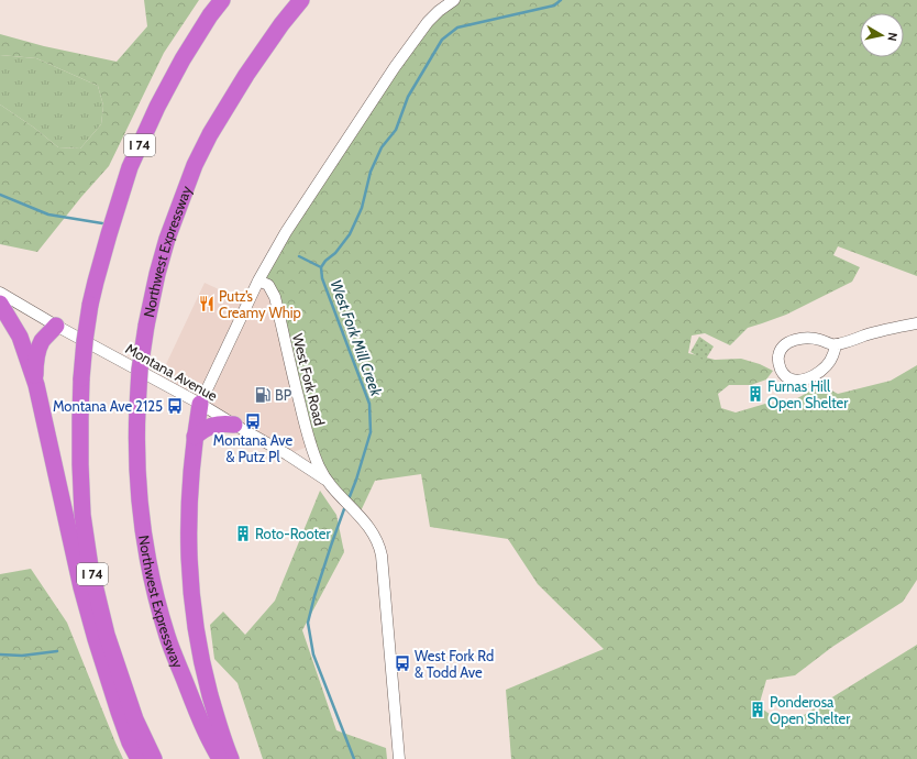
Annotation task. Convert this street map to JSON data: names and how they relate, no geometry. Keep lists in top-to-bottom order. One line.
{"streets":{"highway":["I 74","Northwest Expressway"],"street":["Montana Avenue","West Fork Road"]},"crossings":[["Montana Avenue","West Fork Road"]],"water":["West Fork Mill Creek"],"places":{"restaurant":["Putz’s Creamy Whip"],"building":["Furnas Hill Open Shelter","Roto-Rooter","Ponderosa Open Shelter"],"fuel station":["BP"],"bus stop":["Montana Ave 2125","Montana Ave & Putz Pl","West Fork Rd & Todd Ave"]},"north":"right"}
